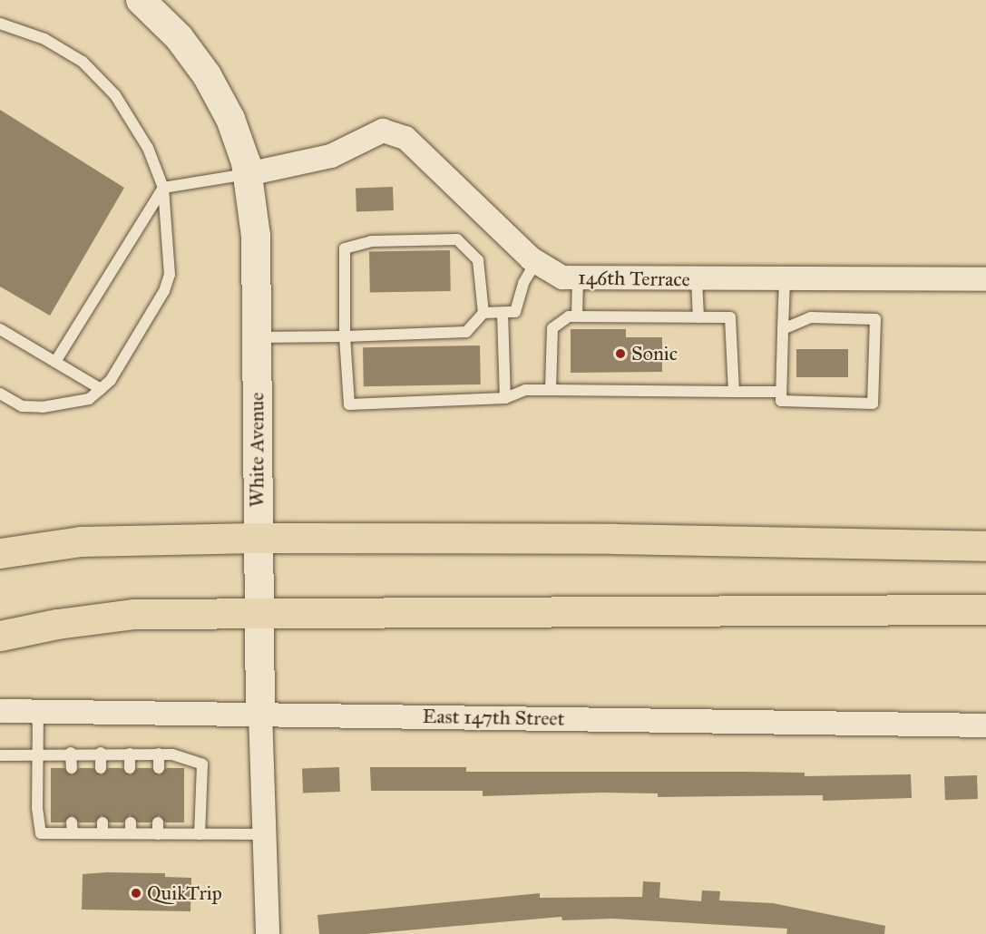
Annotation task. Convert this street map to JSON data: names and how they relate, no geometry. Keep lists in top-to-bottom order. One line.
{"streets":{"street":["146th Terrace","White Avenue","East 147th Street"]},"crossings":[["146th Terrace","White Avenue"],["White Avenue","East 147th Street"]],"places":["Sonic","QuikTrip"]}
